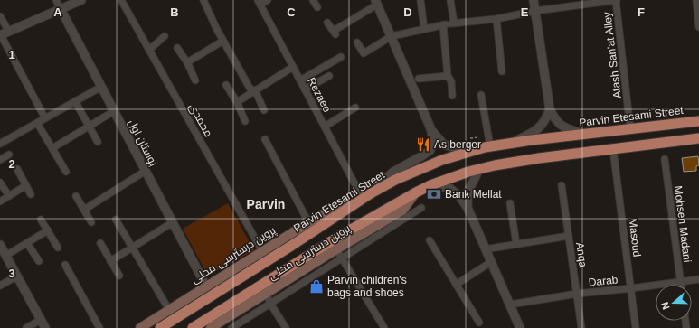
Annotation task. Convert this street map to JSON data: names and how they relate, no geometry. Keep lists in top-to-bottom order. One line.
{"streets":{"main road":["Parvin Etesami Street","پروین دسترسی محلی","پروین درسترسی محلی"],"street":["Atash San'at Alley","Rezaee","محمدی","بوستان اول","Mohsen Madani","Masoud","Anqa","Darab"]},"crossings":[["Atash San'at Alley","Parvin Etesami Street"],["Rezaee","Parvin Etesami Street"],["Rezaee","پروین درسترسی محلی"],["Parvin Etesami Street","پروین درسترسی محلی"],["محمدی","پروین درسترسی محلی"],["بوستان اول","پروین درسترسی محلی"],["Mohsen Madani","Darab"],["Masoud","Darab"],["Anqa","Darab"]],"districts":["Parvin"],"places":{"restaurant":["As berger"],"bank":["Bank Mellat"],"shop":["Parvin children's bags and shoes"]},"north":"left","grid":{"columns":["A","B","C","D","E","F"],"rows":["1","2","3"]}}
